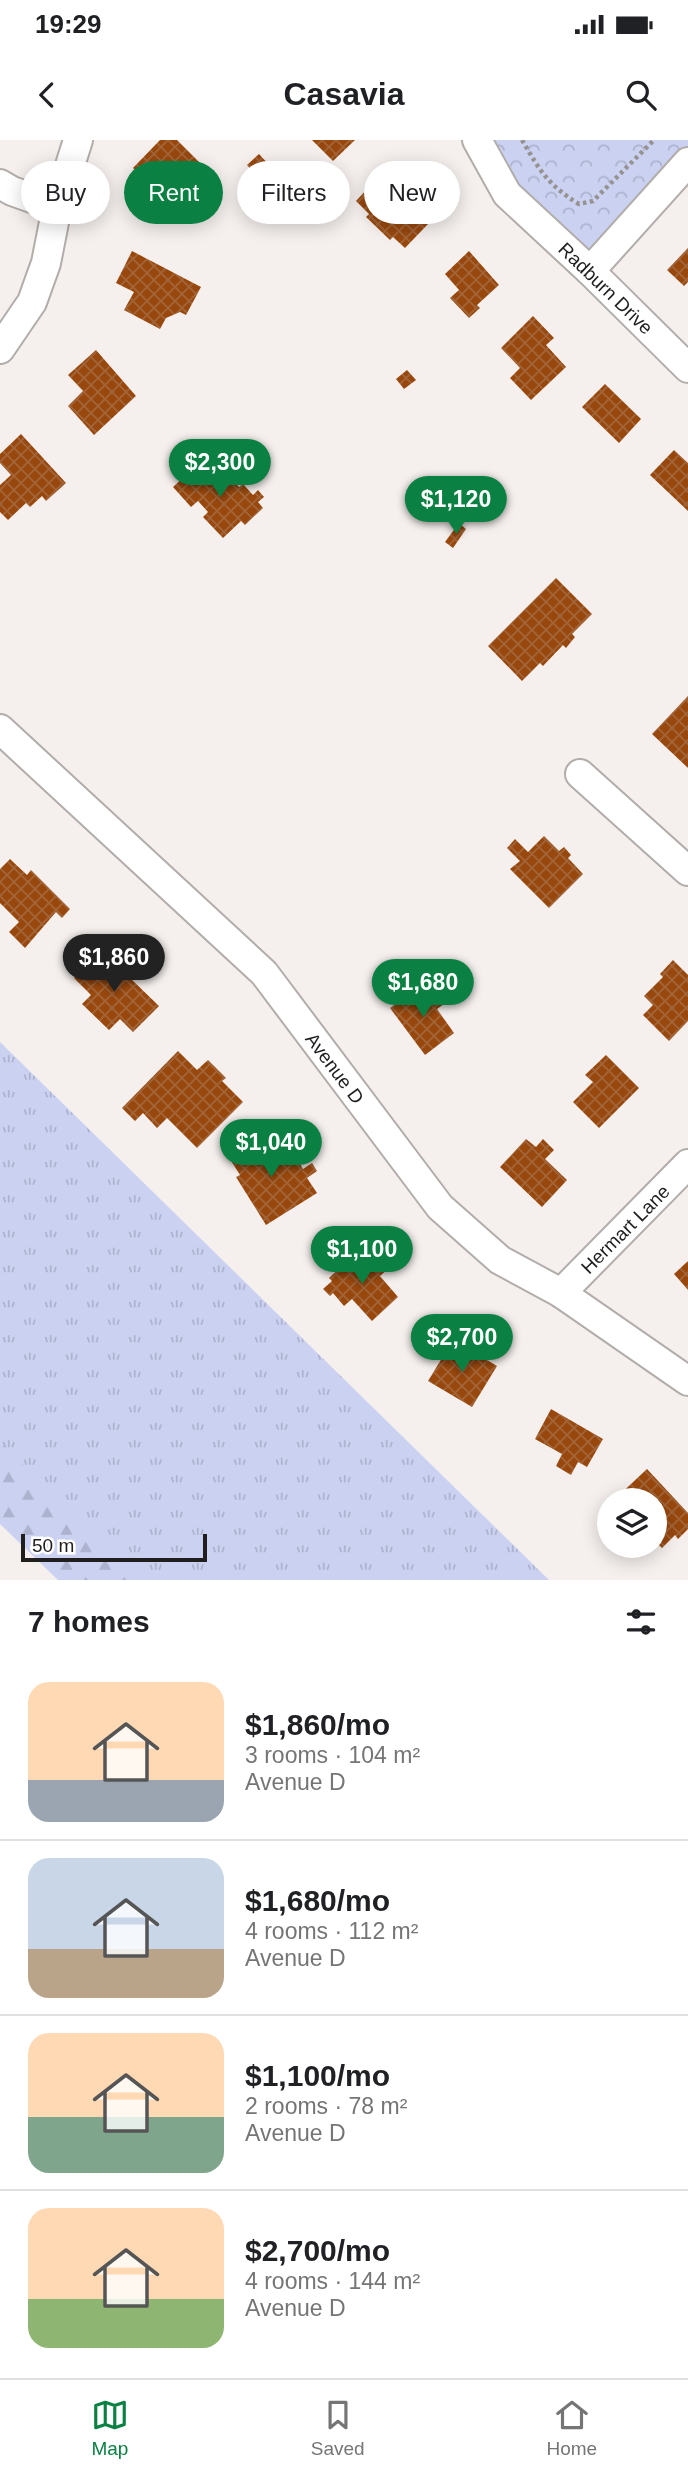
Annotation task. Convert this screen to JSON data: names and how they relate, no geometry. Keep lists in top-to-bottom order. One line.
{"streets":{"street":["Radburn Drive","Avenue D","Hermart Lane"]},"crossings":[["Avenue D","Hermart Lane"]],"scale_bar":"50 m","page":{"status":"19:29","header":"Casavia","chip":["Buy","Rent","Filters","New"],"price":["$2,300","$1,120","$1,860","$1,680","$1,040","$1,100","$2,700"],"scale":"50 m","heading":"7 homes","list":[{"name":"$1,860/mo","note":"3 rooms · 104 m² · Avenue D"},{"name":"$1,680/mo","note":"4 rooms · 112 m² · Avenue D"},{"name":"$1,100/mo","note":"2 rooms · 78 m² · Avenue D"},{"name":"$2,700/mo","note":"4 rooms · 144 m² · Avenue D"}],"tabs":["Map","Saved","Home"]}}
